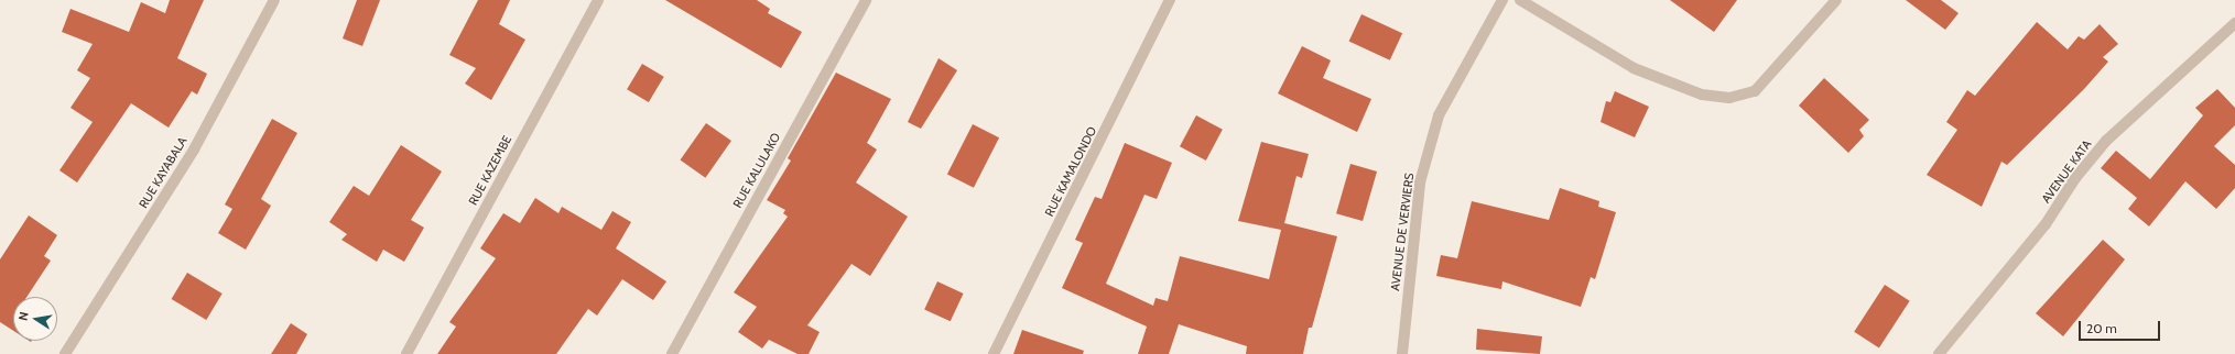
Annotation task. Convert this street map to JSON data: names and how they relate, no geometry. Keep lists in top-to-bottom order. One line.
{"streets":{"street":["RUE KAZEMBE","RUE KALULAKO","RUE KAMALONDO","AVENUE KATA","RUE KAYABALA","AVENUE DE VERVIERS"]},"scale_bar":"20 m","north":"left"}
